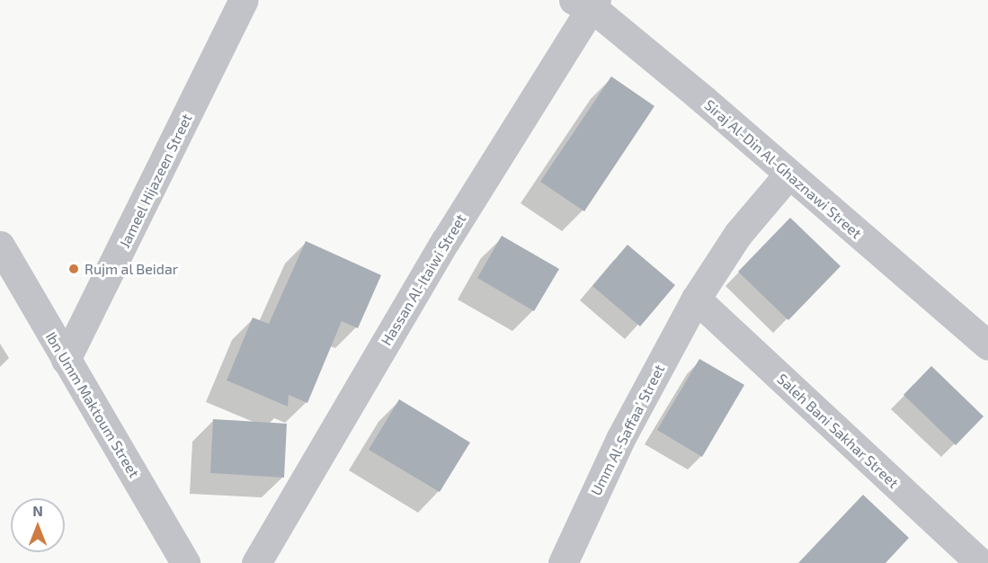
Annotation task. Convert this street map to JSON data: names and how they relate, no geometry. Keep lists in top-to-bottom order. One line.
{"streets":{"street":["Siraj Al-Din Al-Ghaznawi Street","Jameel Hijazeen Street","Hassan Al-Itaiwi Street","Ibn Umm Maktoum Street","Umm Al-Saffaa’ Street","Saleh Bani Sakhar Street"]},"crossings":[["Siraj Al-Din Al-Ghaznawi Street","Hassan Al-Itaiwi Street"],["Siraj Al-Din Al-Ghaznawi Street","Umm Al-Saffaa’ Street"],["Jameel Hijazeen Street","Ibn Umm Maktoum Street"],["Umm Al-Saffaa’ Street","Saleh Bani Sakhar Street"]],"places":["Rujm al Beidar"],"north":"top"}
